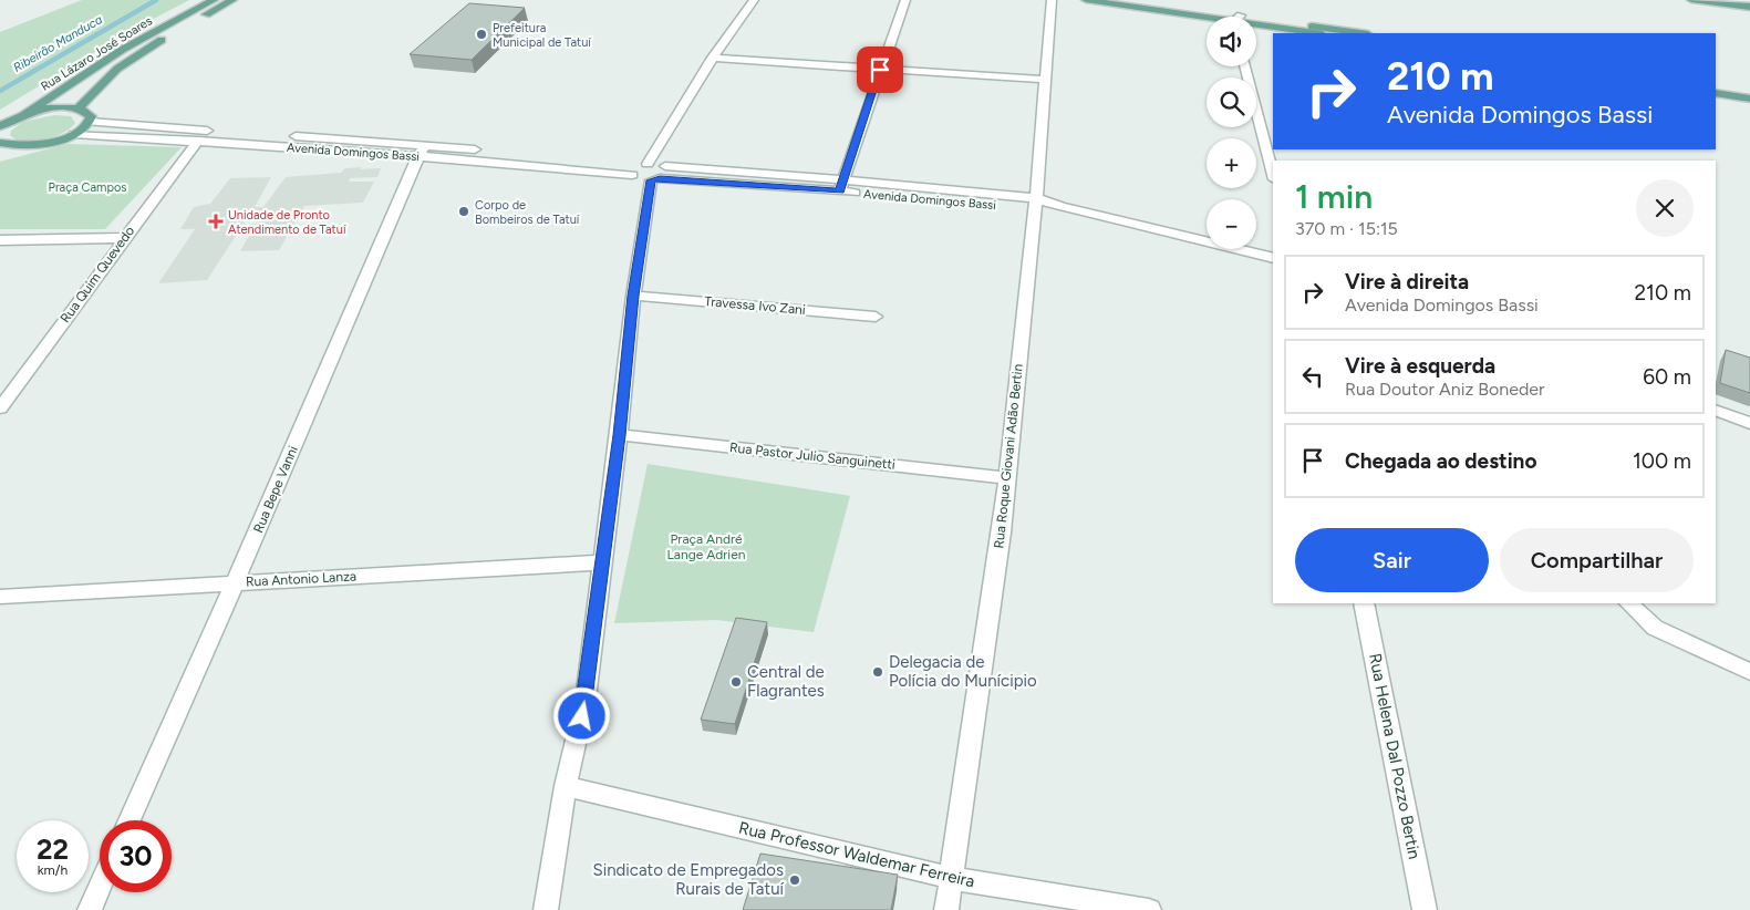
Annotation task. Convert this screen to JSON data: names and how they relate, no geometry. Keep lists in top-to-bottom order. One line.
{"streets":{"main road":["Rua Lázaro José Soares"],"street":["Avenida Domingos Bassi","Rua Quim Quevedo","Travessa Ivo Zani","Rua Pastor Julio Sanguinetti","Rua Roque Giovani Adão Bertin","Rua Bepe Vanni","Rua Antonio Lanza","Rua Helena Dal Pozzo Bertin","Rua Professor Waldemar Ferreira"]},"crossings":[["Avenida Domingos Bassi","Rua Quim Quevedo"],["Avenida Domingos Bassi","Rua Roque Giovani Adão Bertin"],["Avenida Domingos Bassi","Rua Bepe Vanni"],["Rua Pastor Julio Sanguinetti","Rua Roque Giovani Adão Bertin"],["Rua Roque Giovani Adão Bertin","Rua Professor Waldemar Ferreira"],["Rua Bepe Vanni","Rua Antonio Lanza"]],"water":["Ribeirão Manduca"],"parks":["Praça Campos","Praça André Lange Adrien"],"places":{"other":["Prefeitura Municipal de Tatuí","Corpo de Bombeiros de Tatuí","Delegacia de Polícia do Munícipio","Central de Flagrantes","Sindicato de Empregados Rurais de Tatuí"],"health":["Unidade de Pronto Atendimento de Tatuí"]},"page":{"map_buttons":["+","−"],"turn":["210 m","Avenida Domingos Bassi"],"heading":["1 min","370 m · 15:15"],"list":[{"name":"Vire à direita","note":"Avenida Domingos Bassi","value":"210 m"},{"name":"Vire à esquerda","note":"Rua Doutor Aniz Boneder","value":"60 m"},{"name":"Chegada ao destino","value":"100 m"}],"buttons":["Sair","Compartilhar"],"speed":"22 km/h","limit":"30"}}
